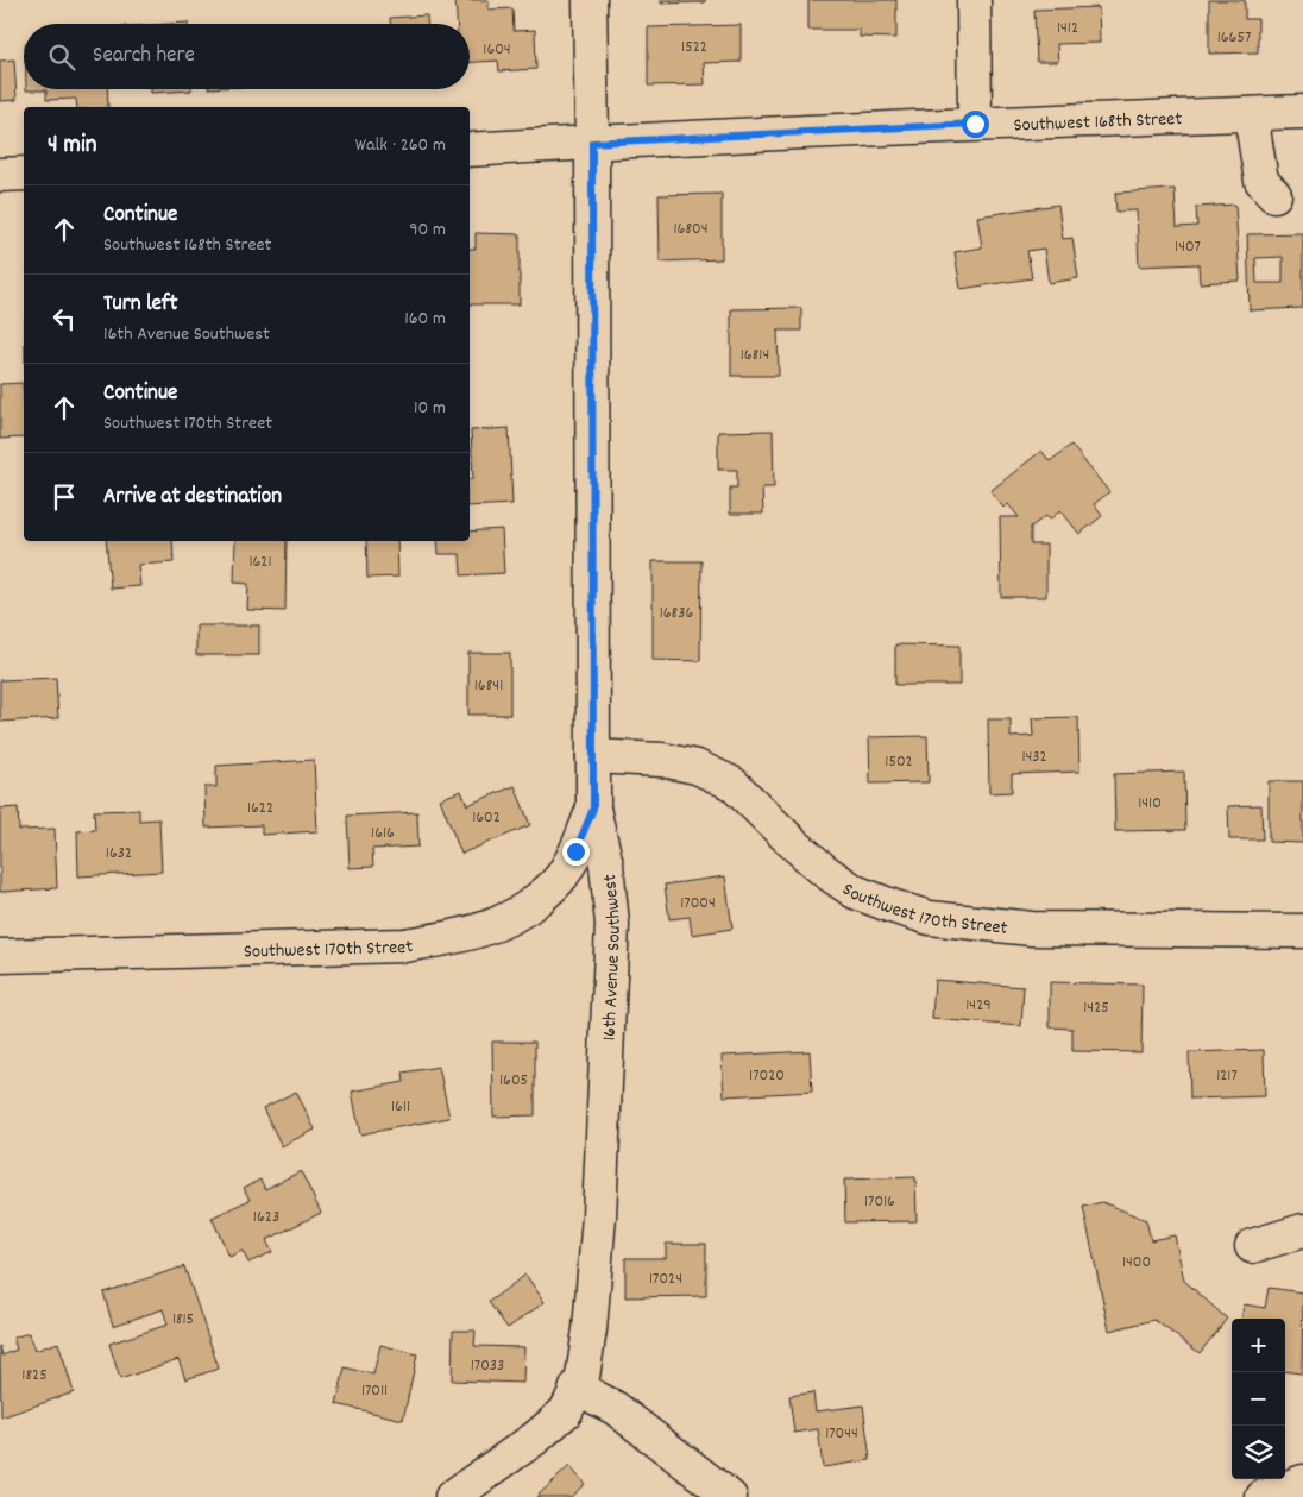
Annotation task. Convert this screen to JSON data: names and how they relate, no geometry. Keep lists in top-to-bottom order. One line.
{"streets":{"street":["Southwest 168th Street","Southwest 170th Street","16th Avenue Southwest"]},"crossings":[["Southwest 168th Street","16th Avenue Southwest"],["Southwest 170th Street","16th Avenue Southwest"]],"house_numbers":["1412","16657","1522","1604","16804","1407","16814","1621","16836","16841","1432","1502","1410","1622","1602","1616","1632","17004","1429","1425","17020","1217","1605","1611","17016","1623","1400","17024","1815","17033","1825","17011","17044"],"page":{"search":"Search here","heading":["4 min","Walk · 260 m"],"list":[["Continue","Southwest 168th Street","90 m"],["Turn left","16th Avenue Southwest","160 m"],["Continue","Southwest 170th Street","10 m"],"Arrive at destination"],"map_buttons":["+","−"]}}
